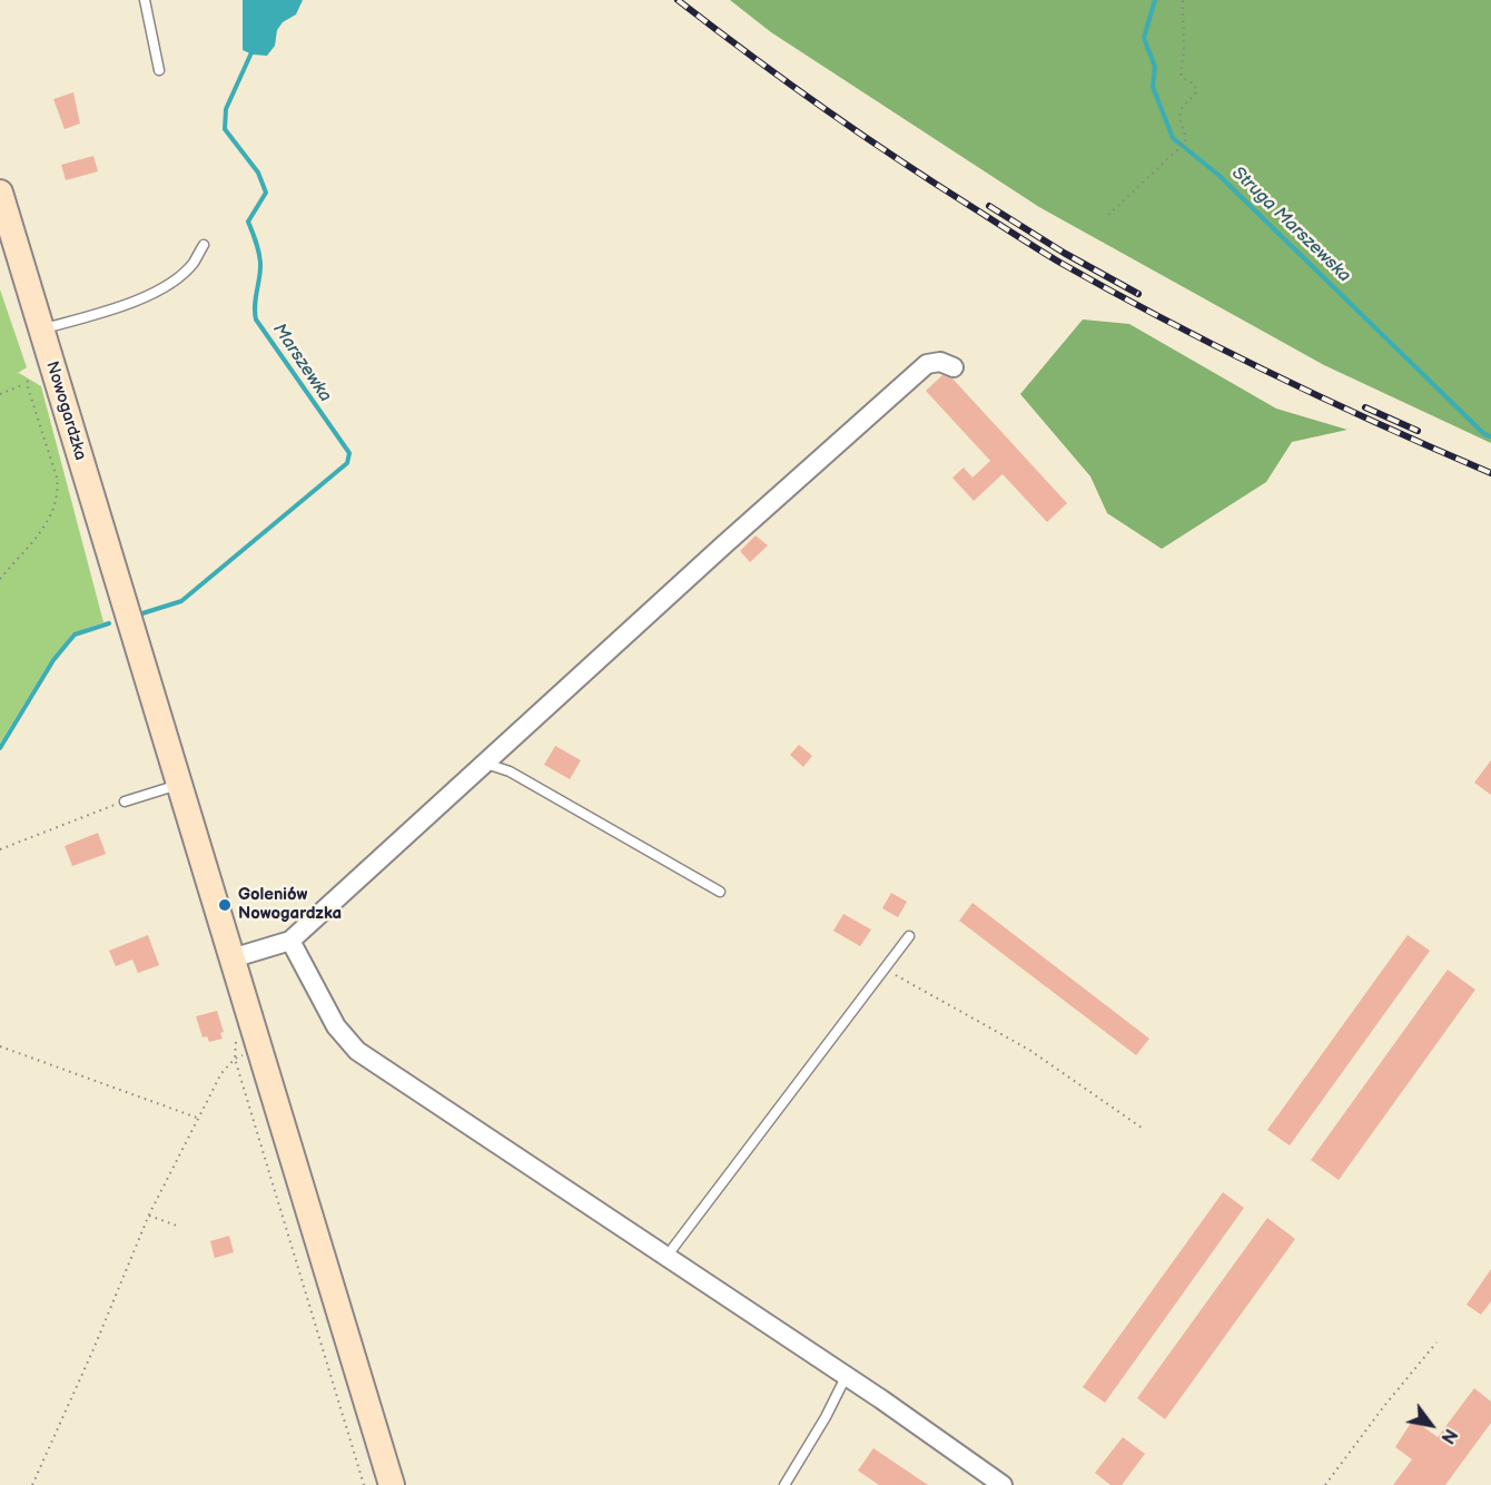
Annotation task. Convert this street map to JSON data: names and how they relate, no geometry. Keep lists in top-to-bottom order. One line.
{"streets":{"street":["Nowogardzka"]},"water":["Struga Marszewska","Marszewka"],"places":["Goleniów Nowogardzka"],"north":"bottom right"}
